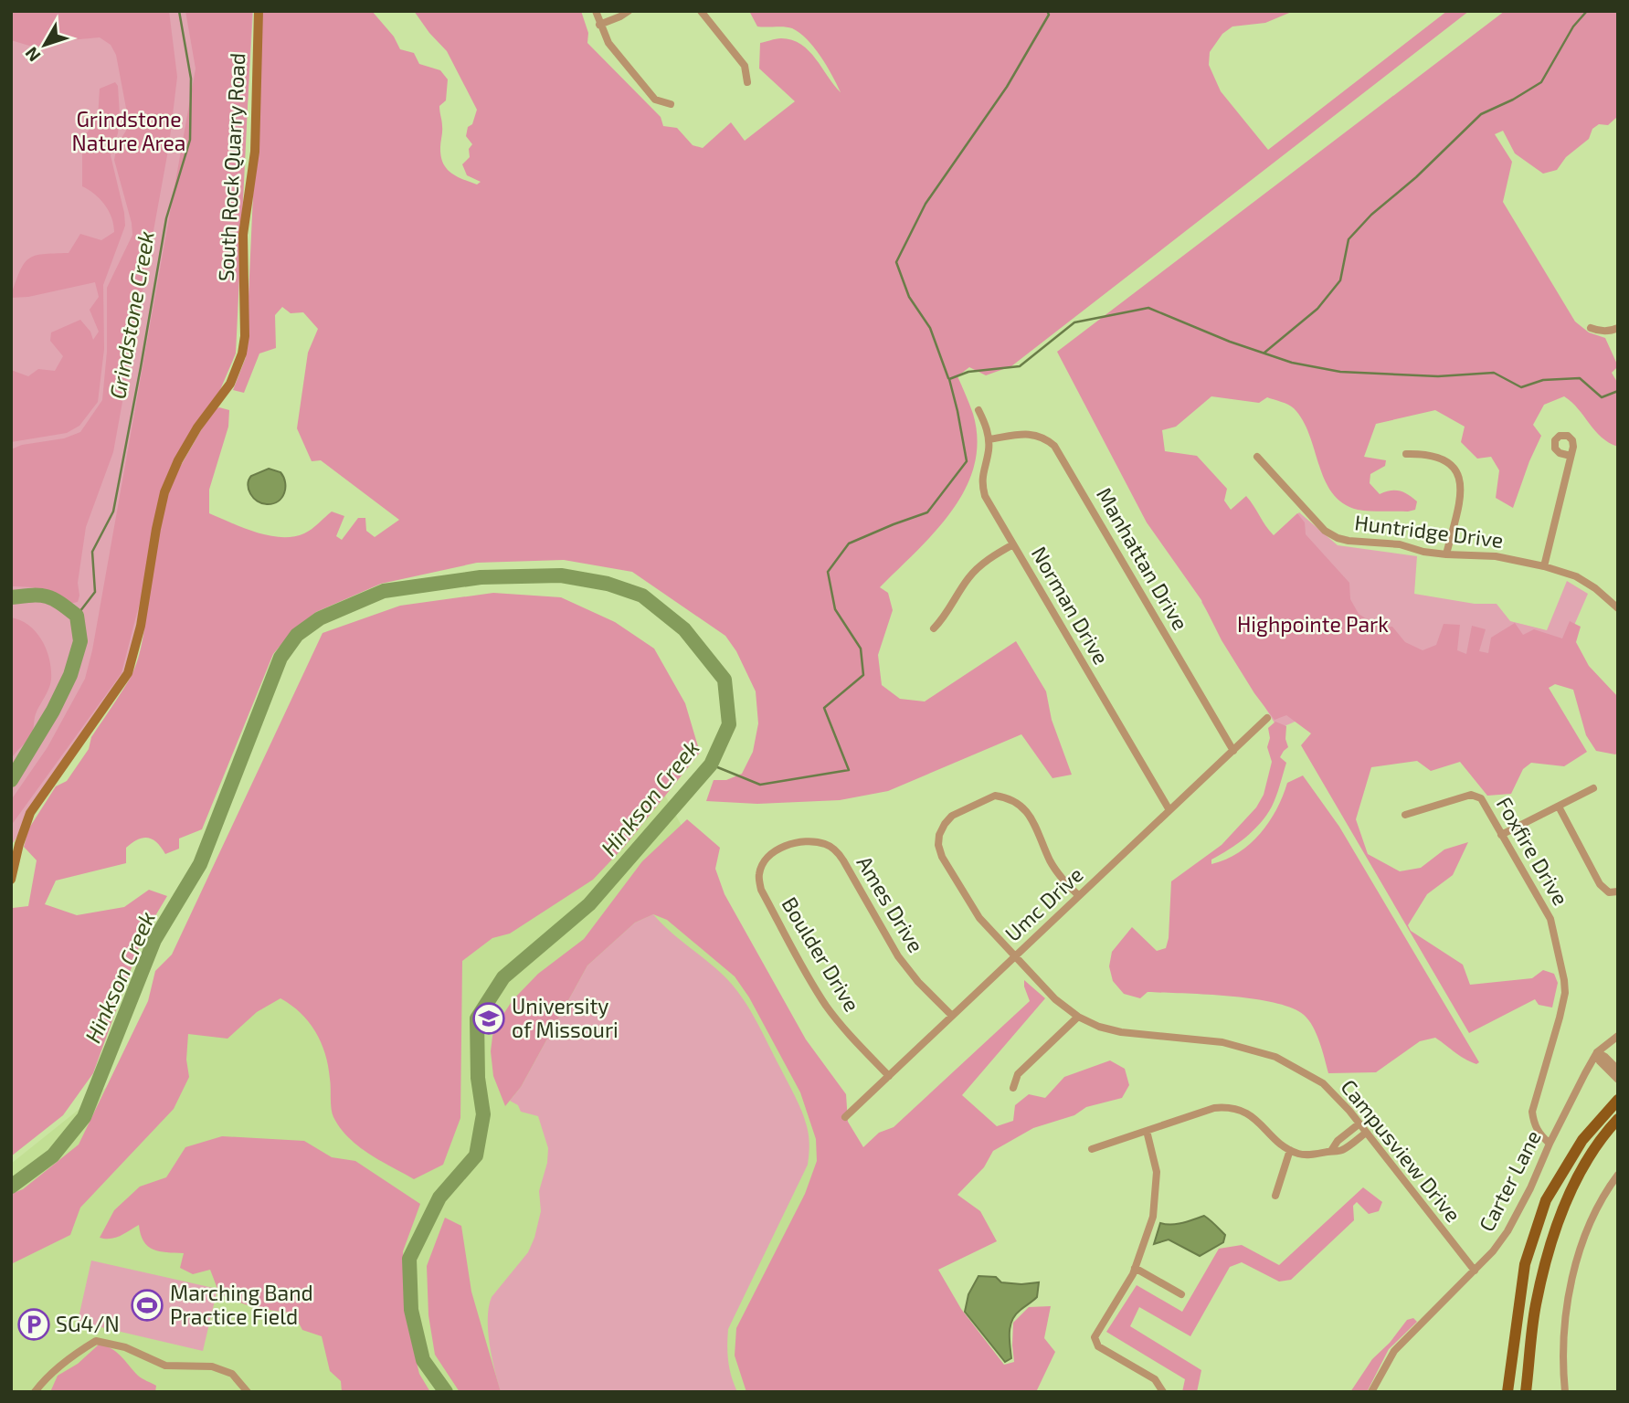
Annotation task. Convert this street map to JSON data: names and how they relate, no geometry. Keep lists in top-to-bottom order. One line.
{"streets":{"street":["South Rock Quarry Road","Huntridge Drive","Manhattan Drive","Norman Drive","Foxfire Drive","Ames Drive","Umc Drive","Boulder Drive","Campusview Drive","Carter Lane"]},"crossings":[["Manhattan Drive","Norman Drive"],["Manhattan Drive","Umc Drive"],["Norman Drive","Umc Drive"],["Foxfire Drive","Carter Lane"],["Ames Drive","Umc Drive"],["Ames Drive","Boulder Drive"],["Umc Drive","Boulder Drive"],["Umc Drive","Campusview Drive"],["Campusview Drive","Carter Lane"]],"water":["Grindstone Creek","Hinkson Creek"],"parks":["Grindstone Nature Area","Highpointe Park"],"places":{"school or university":["University of Missouri"],"sports":["Marching Band Practice Field"],"parking":["SG4/N"]},"north":"bottom left"}
